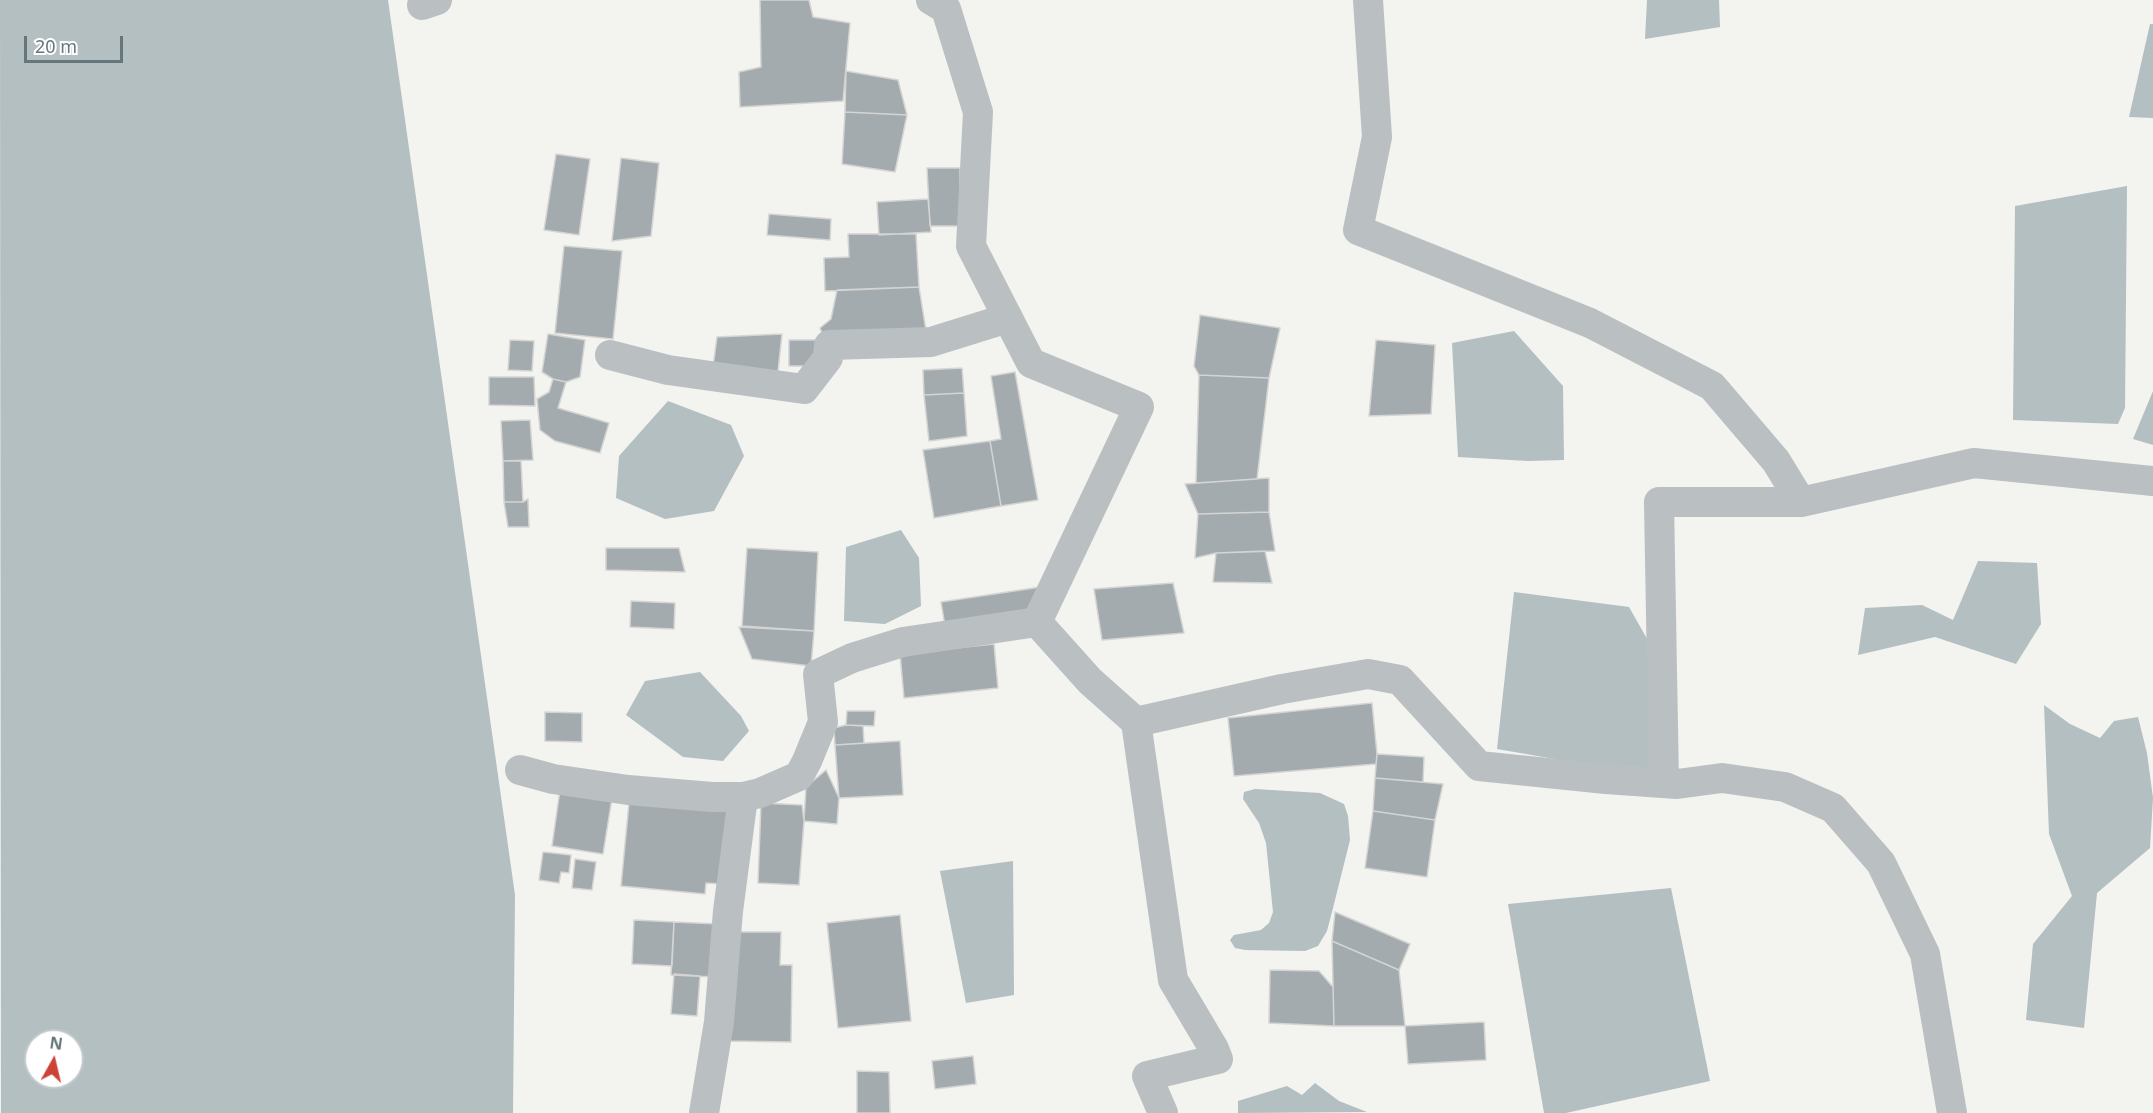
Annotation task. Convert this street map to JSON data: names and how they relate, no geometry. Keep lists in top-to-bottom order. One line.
{"scale_bar":"20 m","north":"top"}
